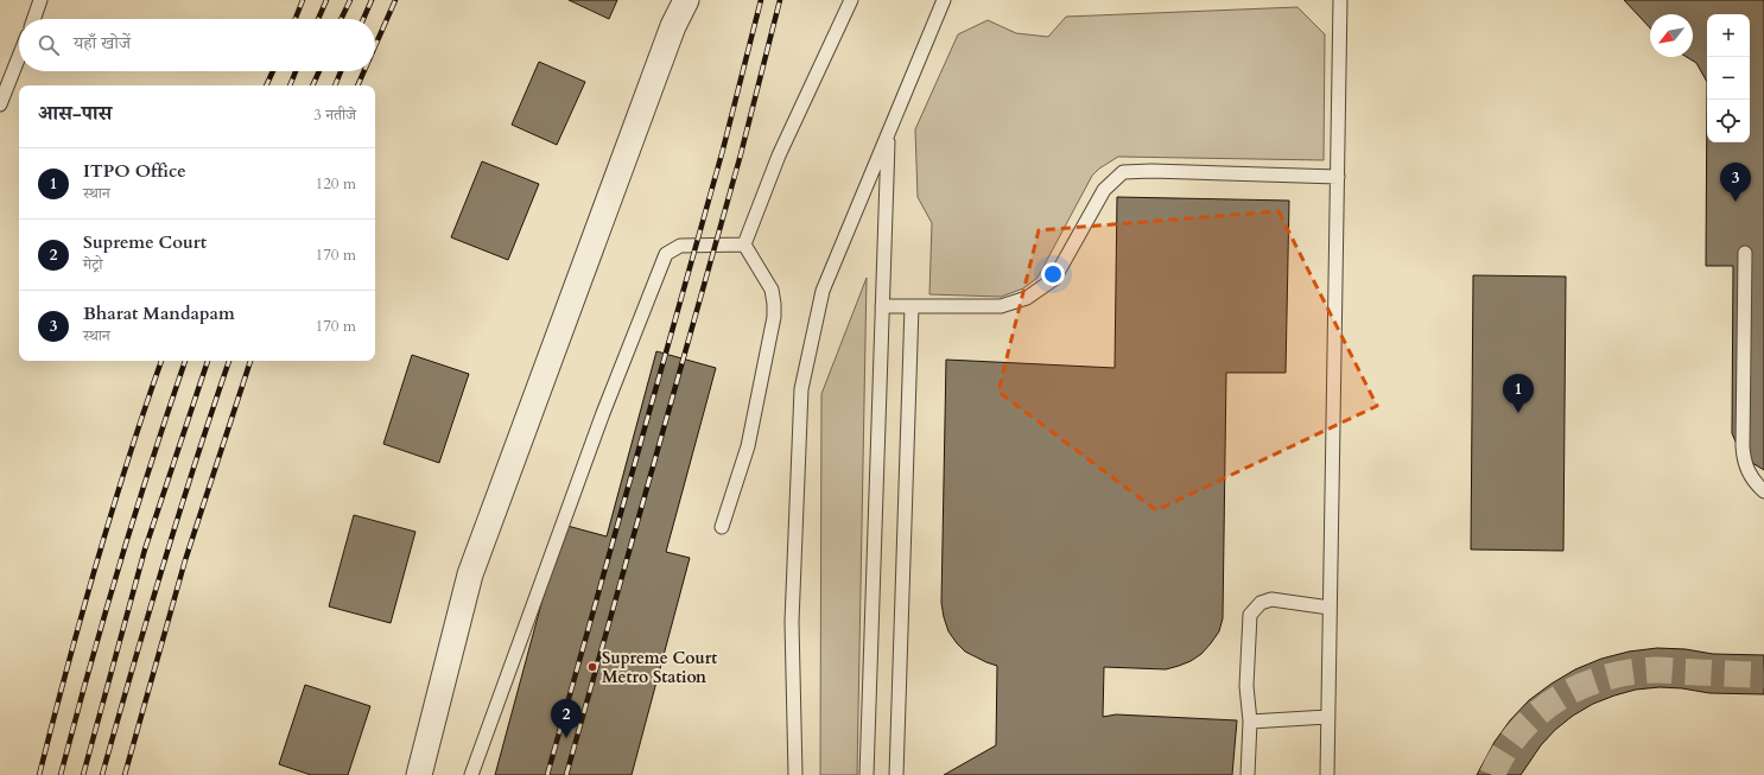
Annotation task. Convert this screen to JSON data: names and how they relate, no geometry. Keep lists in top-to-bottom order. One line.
{"places":["Supreme Court Metro Station"],"north":"bottom left","page":{"map_buttons":["+","−"],"search":"यहाँ खोजें","heading":["आस-पास","3 नतीजे"],"list":[{"mark":"1","name":"ITPO Office","note":"स्थान","value":"120 m"},{"mark":"2","name":"Supreme Court","note":"मेट्रो","value":"170 m"},{"mark":"3","name":"Bharat Mandapam","note":"स्थान","value":"170 m"}],"pins":["3","1","2"]}}
